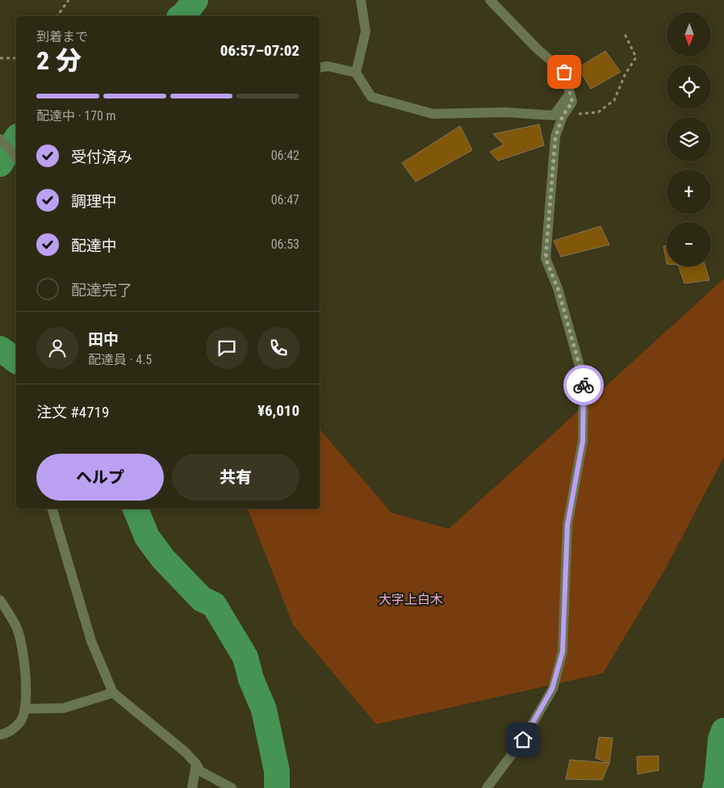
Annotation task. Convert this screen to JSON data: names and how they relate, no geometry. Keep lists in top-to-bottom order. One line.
{"districts":["大字上白木"],"north":"bottom","page":{"map_buttons":["+","−"],"heading":["2 分","到着まで","06:57–07:02"],"panel":["田中","配達員 · 4.5","注文 #4719","¥6,010"],"bar":"配達中 · 170 m","list":[["受付済み","06:42"],["調理中","06:47"],["配達中","06:53"],"配達完了"],"buttons":["ヘルプ","共有"]}}
